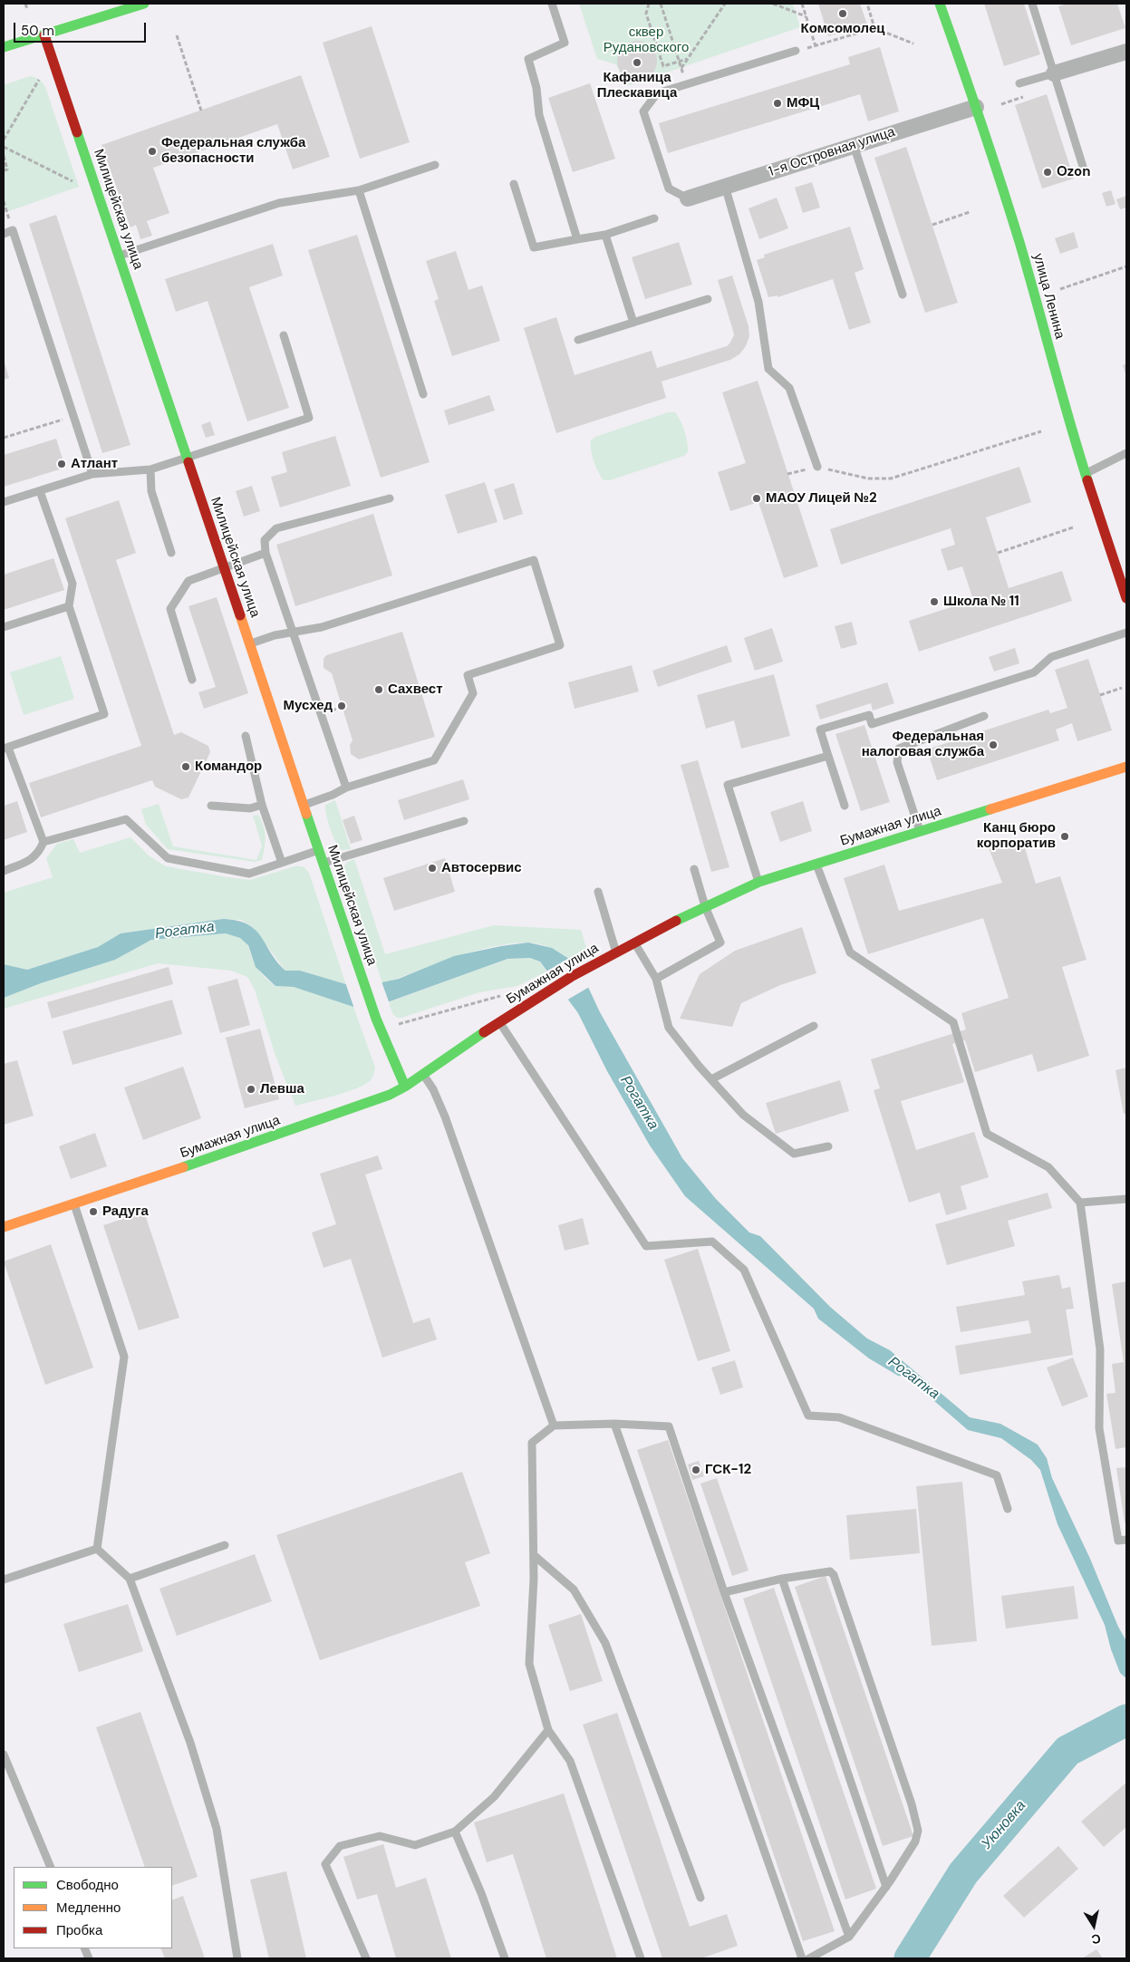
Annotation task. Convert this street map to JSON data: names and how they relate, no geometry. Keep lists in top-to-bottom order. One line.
{"streets":{"street":["1-я Островная улица","Милицейская улица","улица Ленина","Бумажная улица"]},"crossings":[["1-я Островная улица","улица Ленина"],["Милицейская улица","Бумажная улица"]],"water":["Рогатка","Уюновка"],"parks":["сквер Рудановского"],"places":["Комсомолец","Кафаница Плескавица","МФЦ","Федеральная служба безопасности","Ozon","Атлант","МАОУ Лицей №2","Школа № 11","Сахвест","Мусхед","Федеральная налоговая служба","Командор","Канц бюро корпоратив","Автосервис","Левша","Радуга","ГСК-12"],"legend":["Свободно","Медленно","Пробка"],"scale_bar":"50 m","north":"bottom"}
